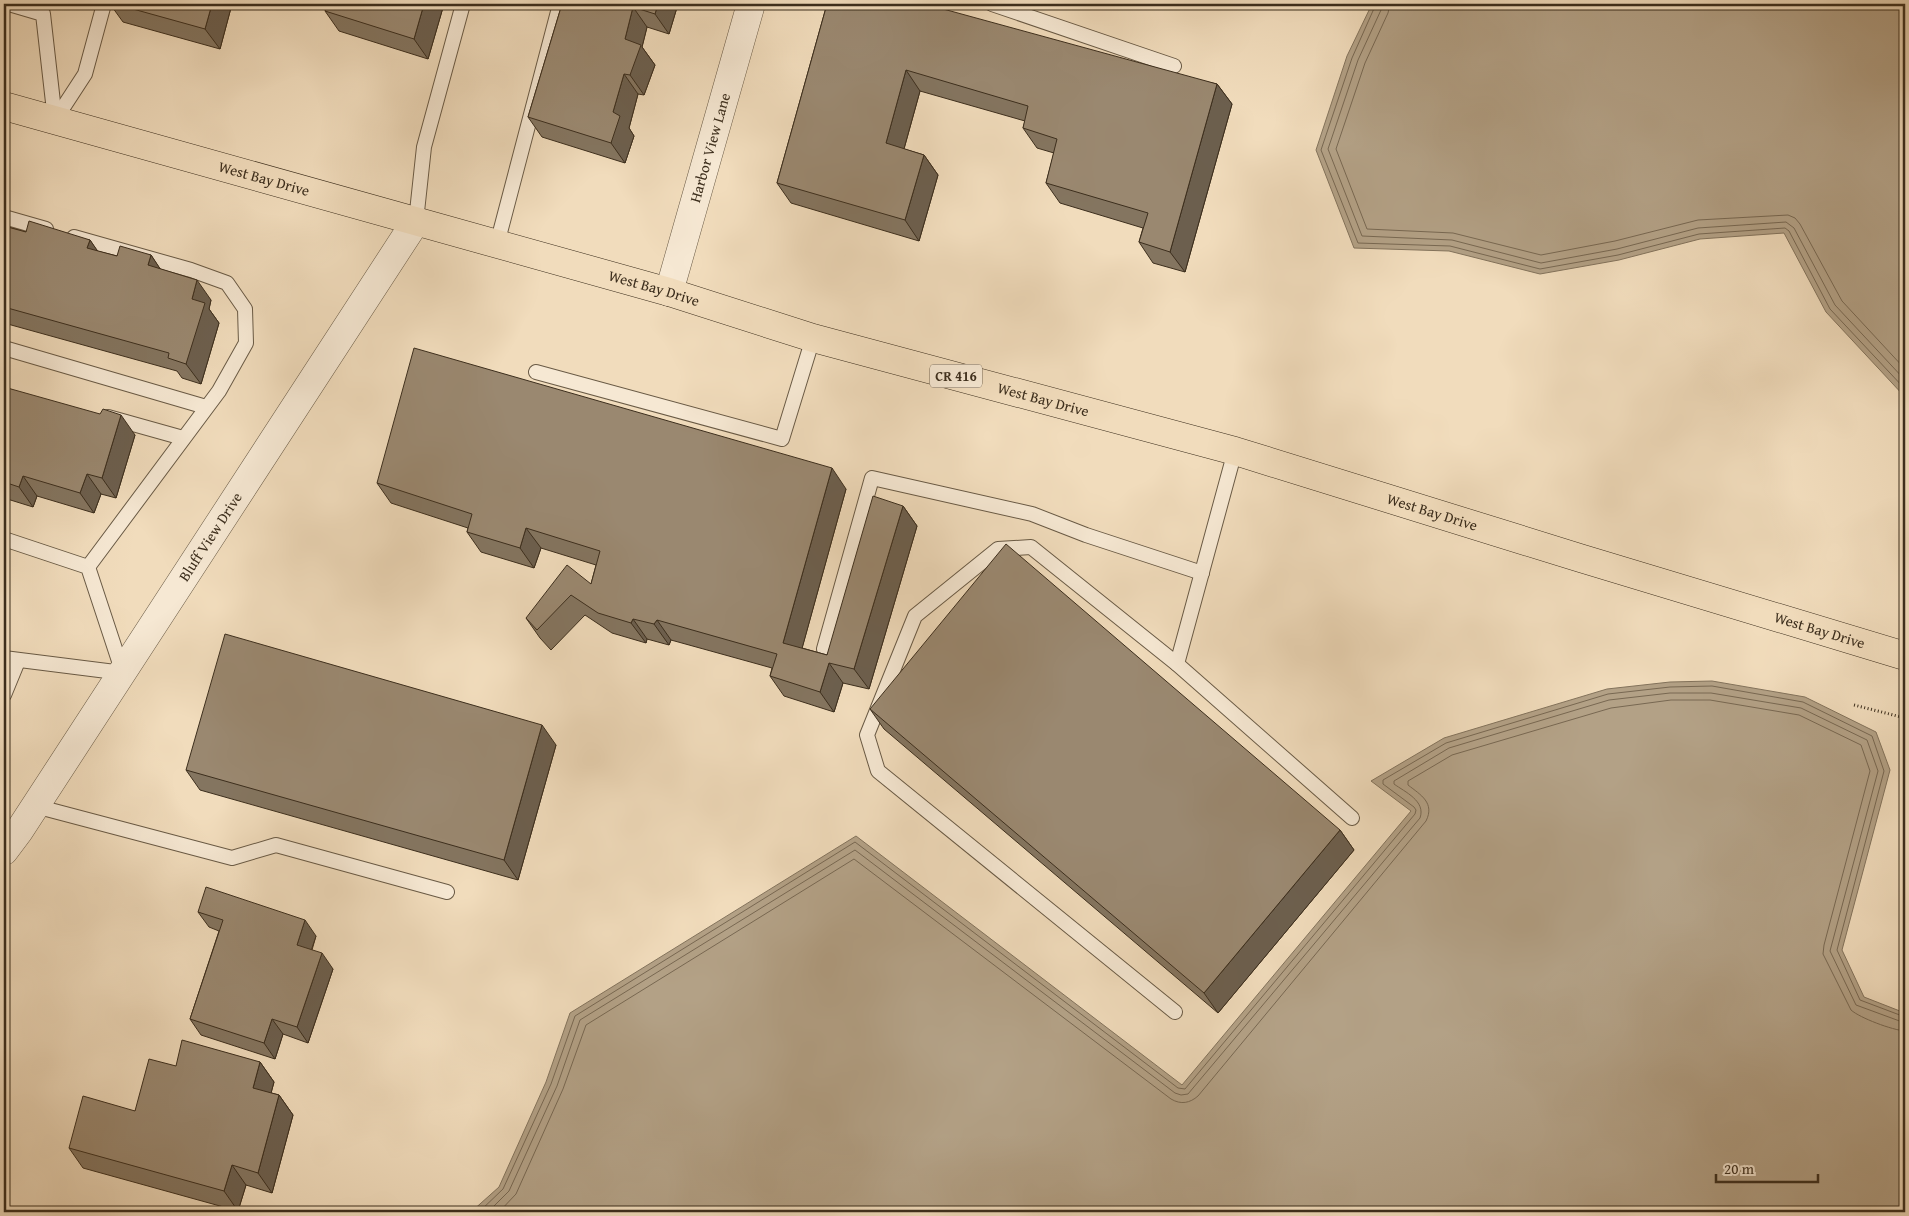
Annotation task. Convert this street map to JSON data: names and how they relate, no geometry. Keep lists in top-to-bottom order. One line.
{"streets":{"main road":["West Bay Drive","CR 416"],"street":["Harbor View Lane","Bluff View Drive"]},"crossings":[["Harbor View Lane","West Bay Drive"],["West Bay Drive","Bluff View Drive"]],"scale_bar":"20 m"}
